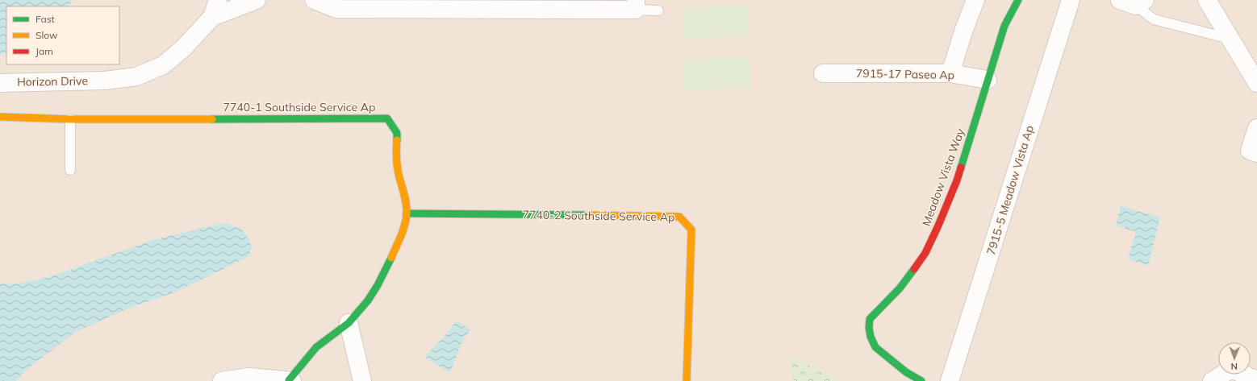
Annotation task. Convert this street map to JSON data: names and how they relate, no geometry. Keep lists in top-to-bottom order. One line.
{"streets":{"street":["7915-17 Paseo Ap","Horizon Drive","7740-1 Southside Service Ap","Meadow Vista Way","7915-5 Meadow Vista Ap","7740-2 Southside Service Ap"]},"crossings":[["7915-17 Paseo Ap","Meadow Vista Way"],["7740-1 Southside Service Ap","7740-2 Southside Service Ap"]],"legend":["Fast","Slow","Jam"],"north":"bottom"}
